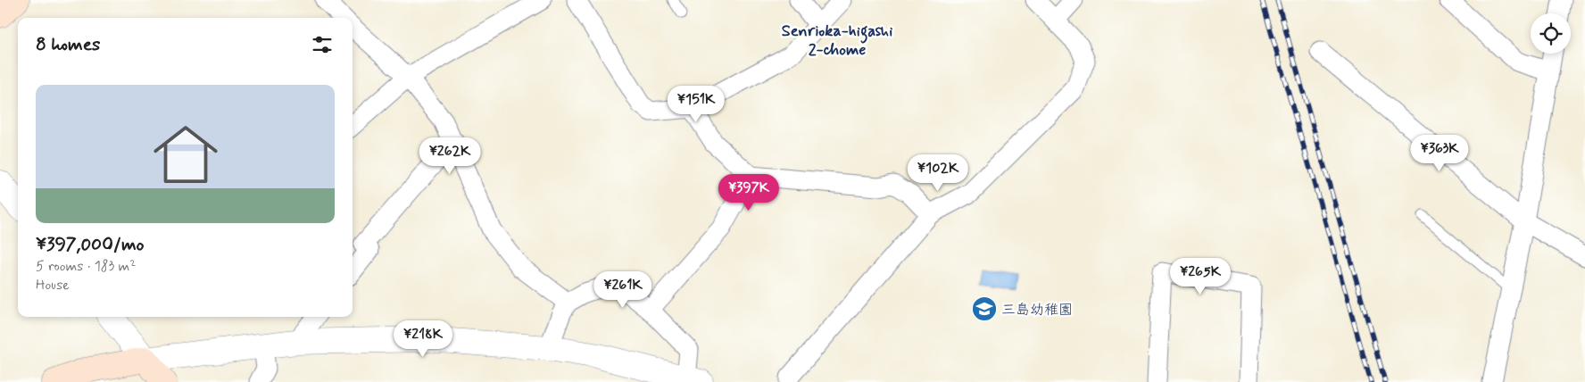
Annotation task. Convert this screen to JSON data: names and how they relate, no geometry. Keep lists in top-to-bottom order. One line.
{"districts":["Senrioka-higashi 2-chome"],"places":{"school or university":["三島幼稚園"]},"page":{"heading":"8 homes","list":[{"name":"¥397,000/mo","note":"5 rooms · 183 m² · House"}],"price":["¥151K","¥363K","¥262K","¥102K","¥397K","¥265K","¥261K","¥218K"]}}
